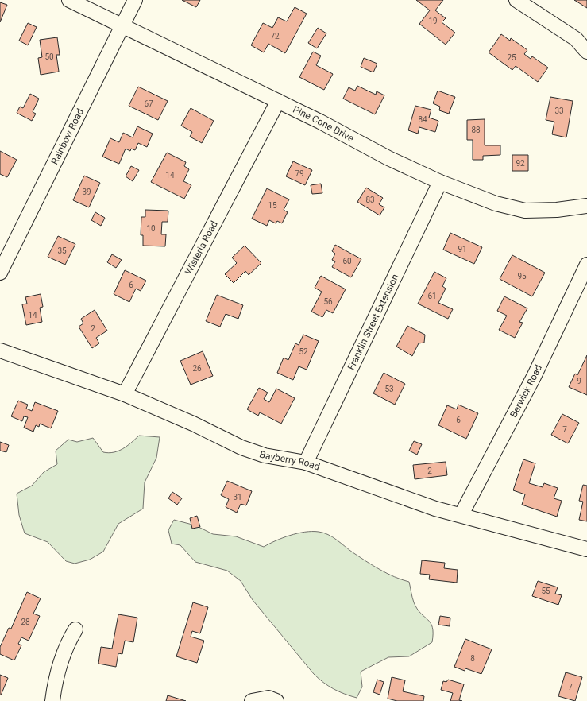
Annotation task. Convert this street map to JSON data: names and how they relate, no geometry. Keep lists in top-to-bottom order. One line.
{"streets":{"street":["Pine Cone Drive","Rainbow Road","Wisteria Road","Franklin Street Extension","Berwick Road","Bayberry Road"]},"crossings":[["Pine Cone Drive","Rainbow Road"],["Pine Cone Drive","Wisteria Road"],["Pine Cone Drive","Franklin Street Extension"],["Wisteria Road","Bayberry Road"],["Franklin Street Extension","Bayberry Road"],["Berwick Road","Bayberry Road"]],"house_numbers":["19","72","50","25","67","33","84","88","92","79","14","39","83","15","10","91","35","60","95","6","61","56","14","2","52","26","9","53","6","7","2","31","55","28","8","7"]}
